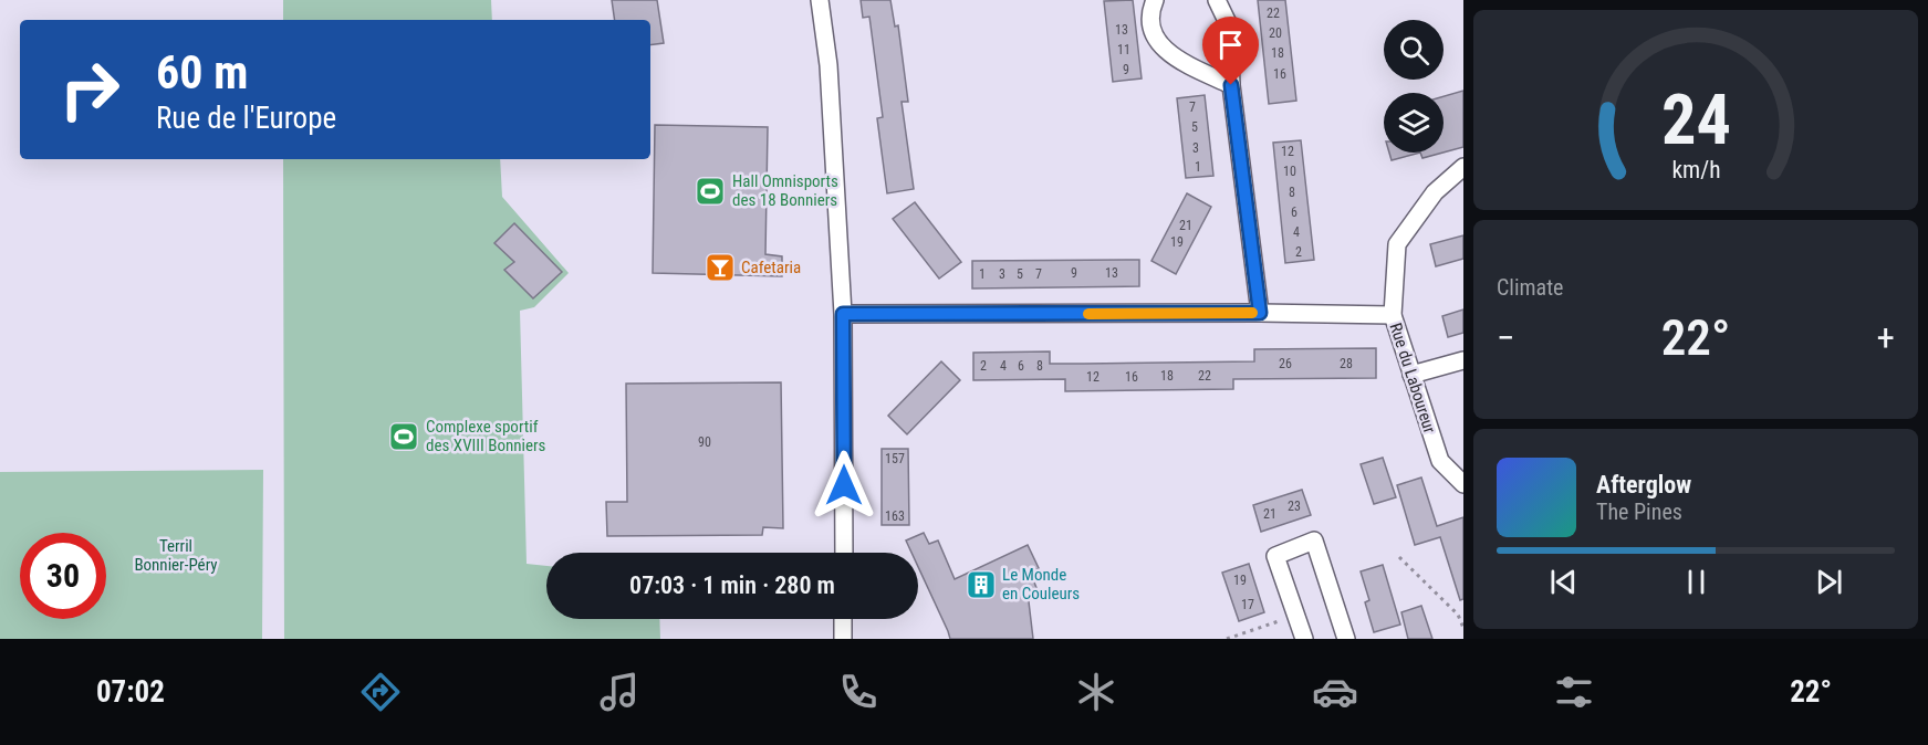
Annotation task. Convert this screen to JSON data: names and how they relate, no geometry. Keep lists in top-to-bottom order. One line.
{"streets":{"street":["Rue du Laboureur"]},"parks":["Terril Bonnier-Péry"],"places":{"sports":["Hall Omnisports des 18 Bonniers","Complexe sportif des XVIII Bonniers"],"bar":["Cafetaria"],"building":["Le Monde en Couleurs"]},"house_numbers":["22","13","20","11","18","9","16","7","5","3","12","1","10","8","6","21","4","19","2","9","13","1","3","5","7","26","28","2","4","6","8","18","22","12","16","90","157","23","21","163","19","17"],"page":{"turn":["60 m","Rue de l'Europe"],"tile":"Climate","heat":["−","22°","+"],"song":["Afterglow","The Pines"],"limit":"30","trip":"07:03 · 1 min · 280 m","tabs":["07:02","22°"],"gauge":["24","km/h"]}}
